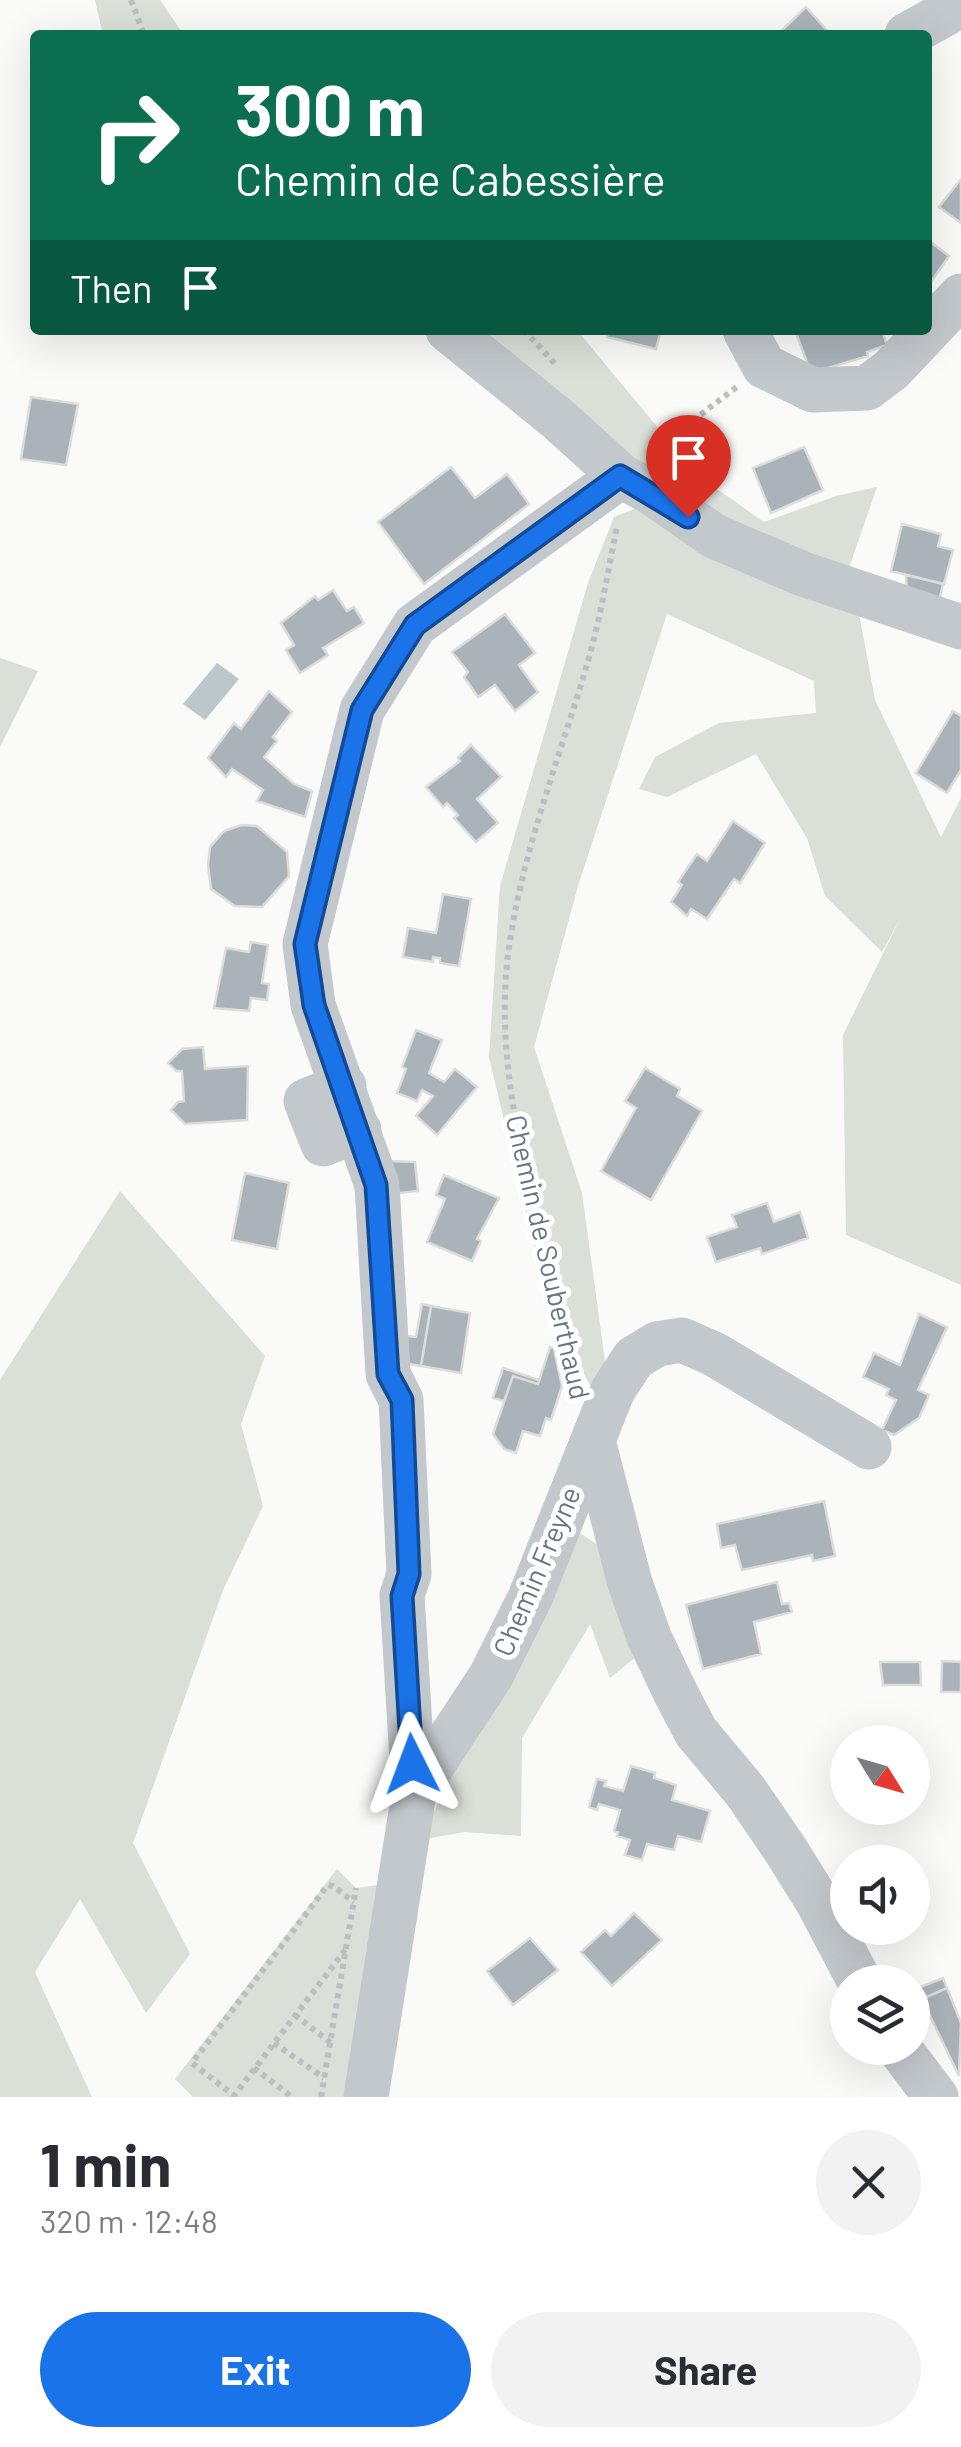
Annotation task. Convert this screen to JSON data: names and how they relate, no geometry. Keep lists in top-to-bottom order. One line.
{"streets":{"street":["Chemin Freyne"],"path":["Chemin de Souberthaud"]},"north":"bottom right","page":{"turn":["300 m","Chemin de Cabessière"],"then":"Then","heading":["1 min","320 m · 12:48"],"buttons":["Exit","Share"]}}
